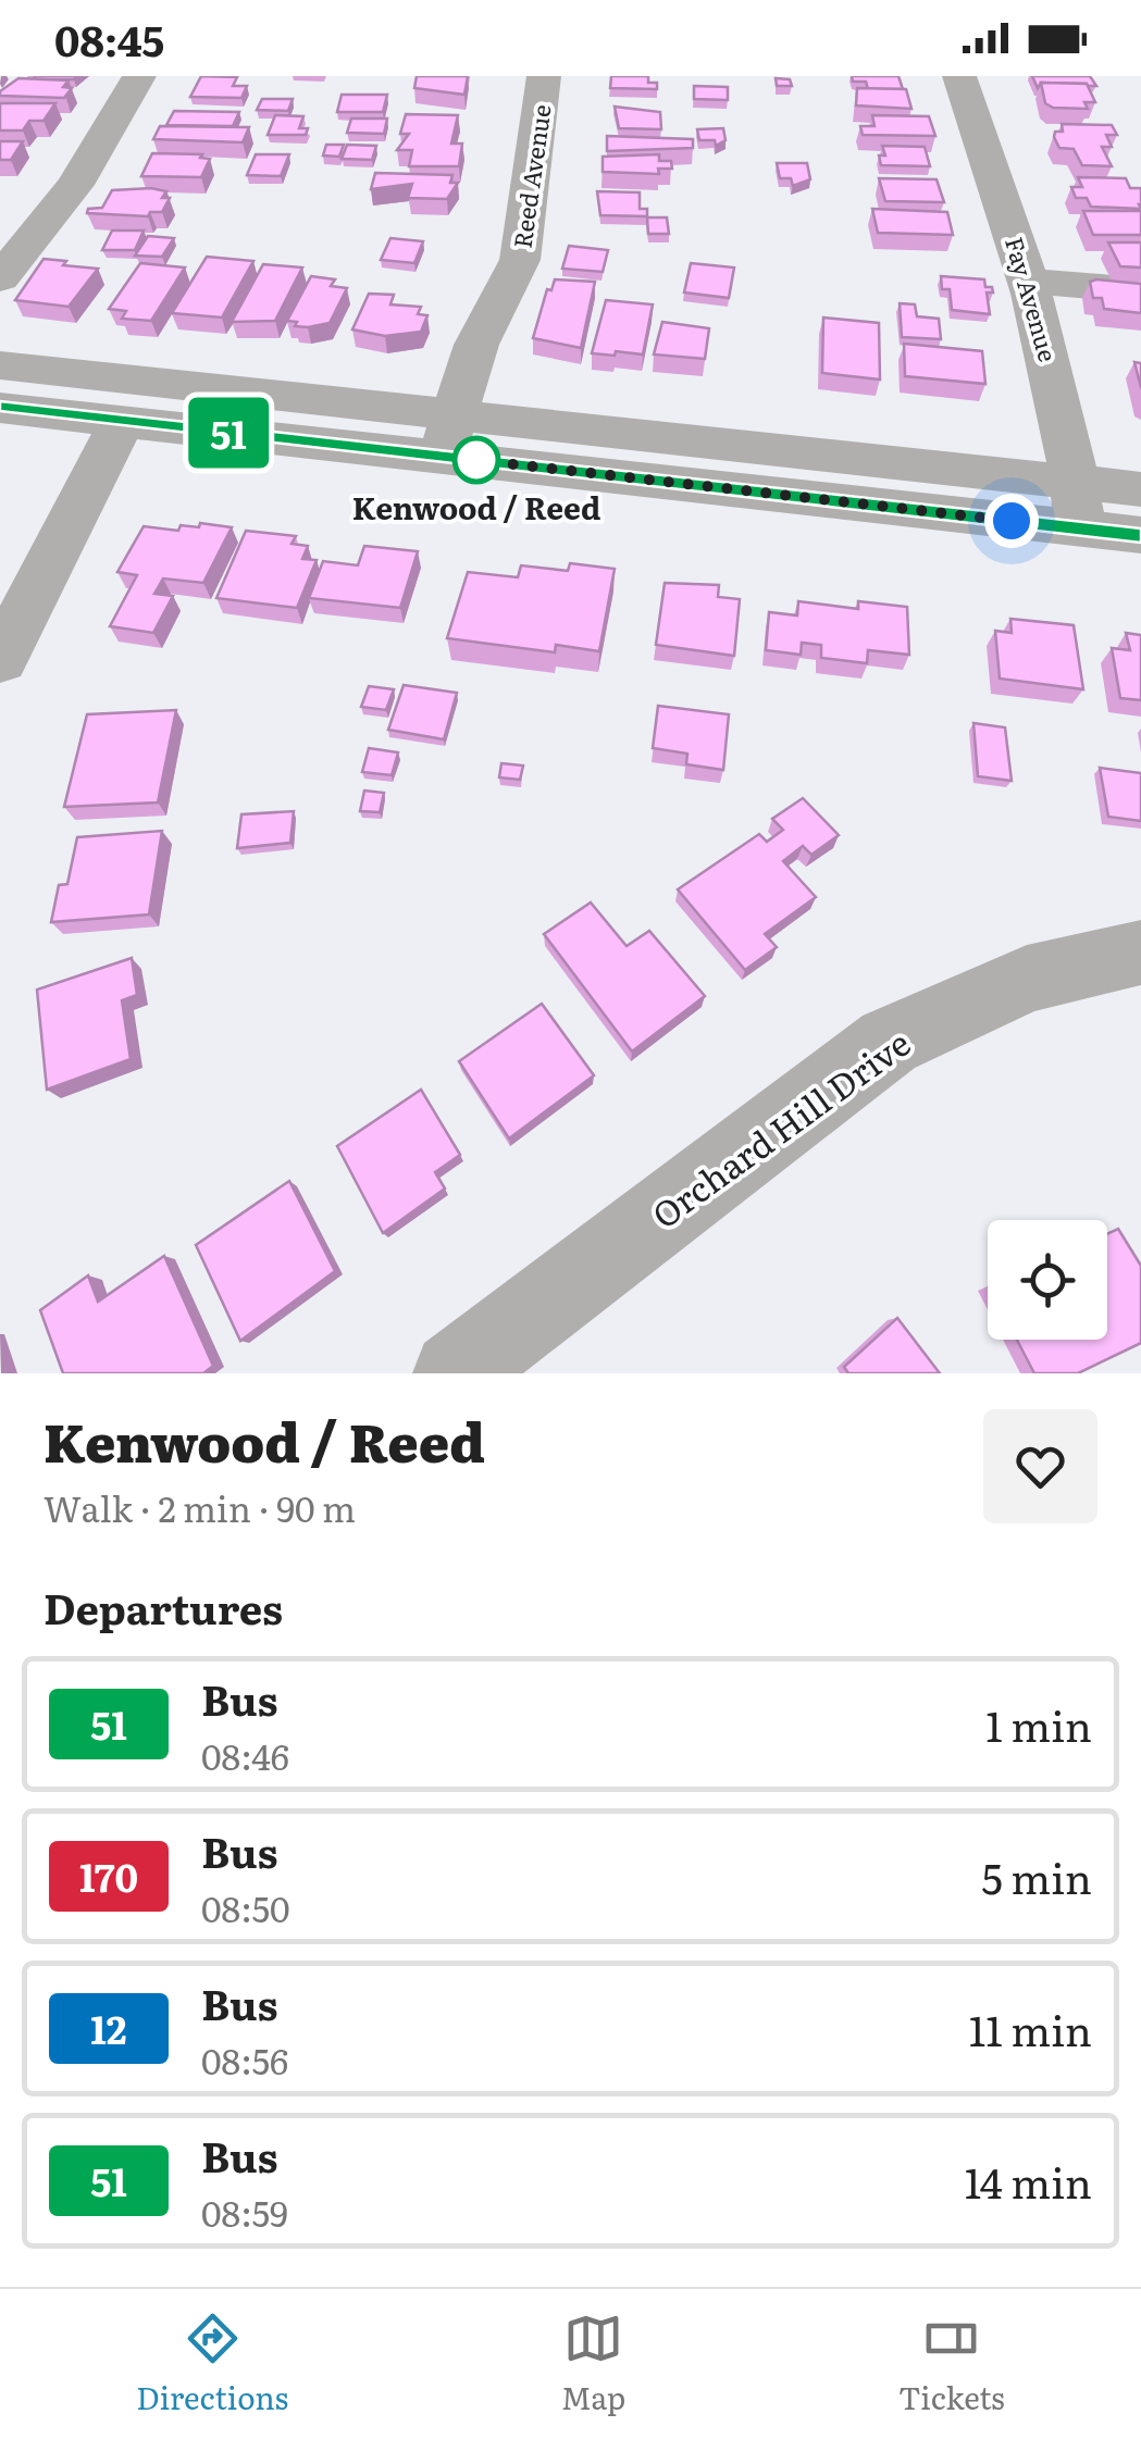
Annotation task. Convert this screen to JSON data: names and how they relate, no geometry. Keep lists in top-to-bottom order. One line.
{"streets":{"street":["Reed Avenue","Fay Avenue","Orchard Hill Drive"]},"places":["Kenwood / Reed"],"lines":["bus line 51"],"page":{"status":"08:45","on_map":"51","heading":[["Kenwood / Reed","Walk · 2 min · 90 m"],"Departures"],"list":[{"mark":"51","name":"Bus","note":"08:46","value":"1 min"},{"mark":"170","name":"Bus","note":"08:50","value":"5 min"},{"mark":"12","name":"Bus","note":"08:56","value":"11 min"},{"mark":"51","name":"Bus","note":"08:59","value":"14 min"}],"tabs":["Directions","Map","Tickets"]}}
